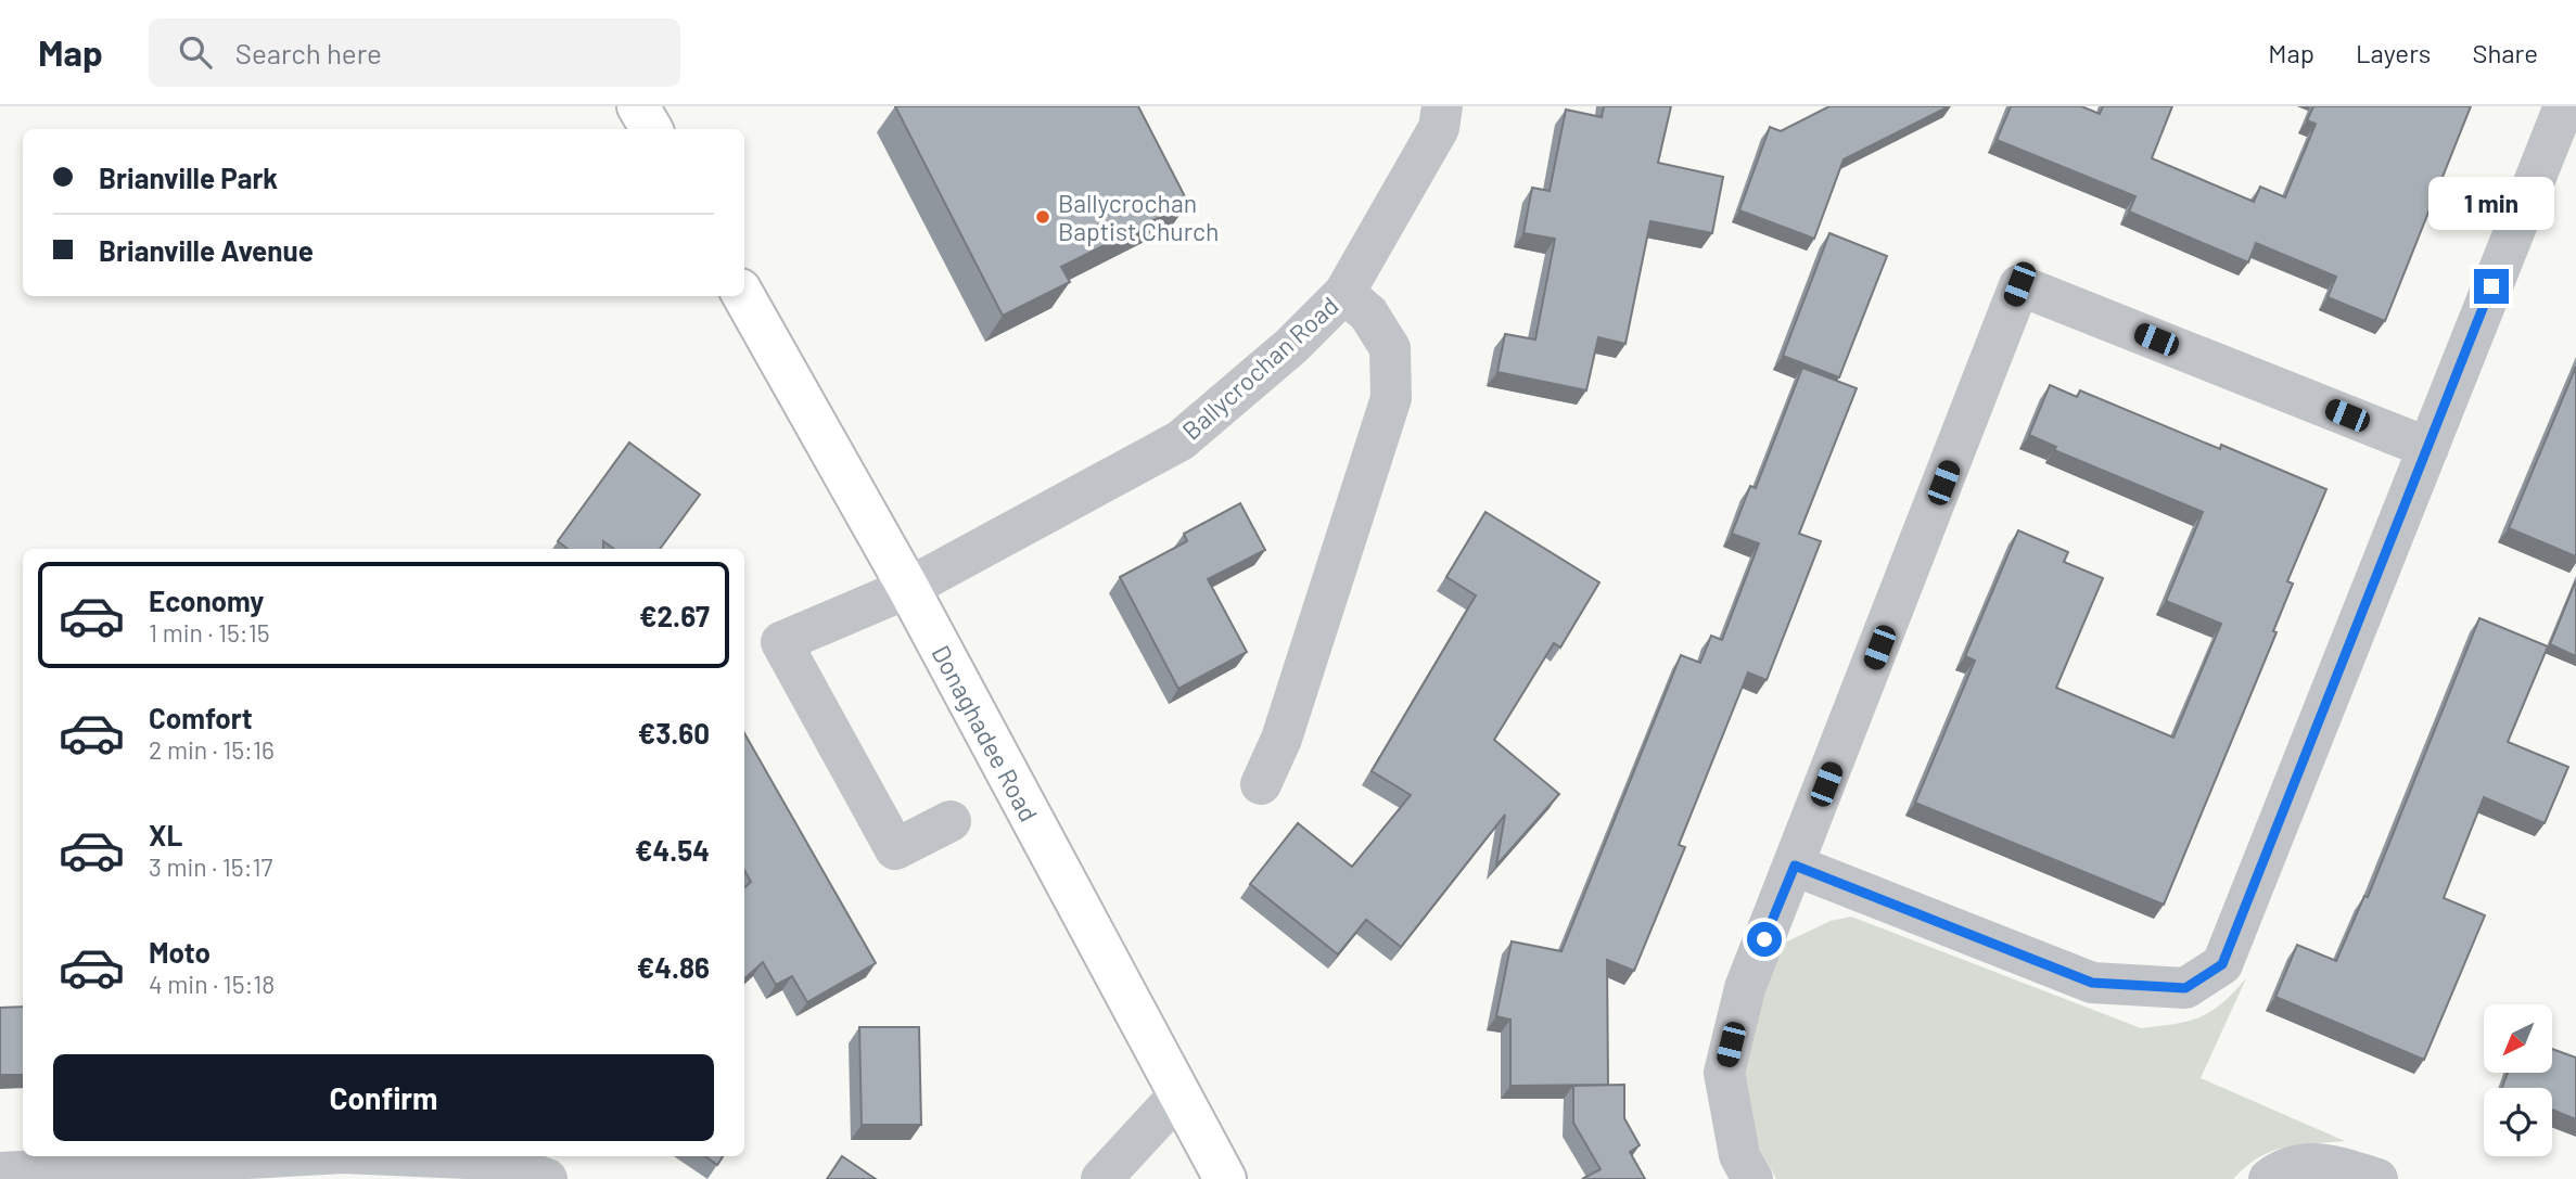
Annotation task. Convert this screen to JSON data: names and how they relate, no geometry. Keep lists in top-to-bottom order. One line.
{"streets":{"main road":["Donaghadee Road"],"street":["Ballycrochan Road"]},"crossings":[["Ballycrochan Road","Donaghadee Road"]],"places":["Ballycrochan Baptist Church"],"north":"bottom left","page":{"header":"Map","search":"Search here","nav":["Map","Layers","Share"],"banner":["Brianville Park","Brianville Avenue"],"bubble":"1 min","list":[{"name":"Economy","note":"1 min · 15:15","value":"€2.67"},{"name":"Comfort","note":"2 min · 15:16","value":"€3.60"},{"name":"XL","note":"3 min · 15:17","value":"€4.54"},{"name":"Moto","note":"4 min · 15:18","value":"€4.86"}],"buttons":"Confirm"}}
